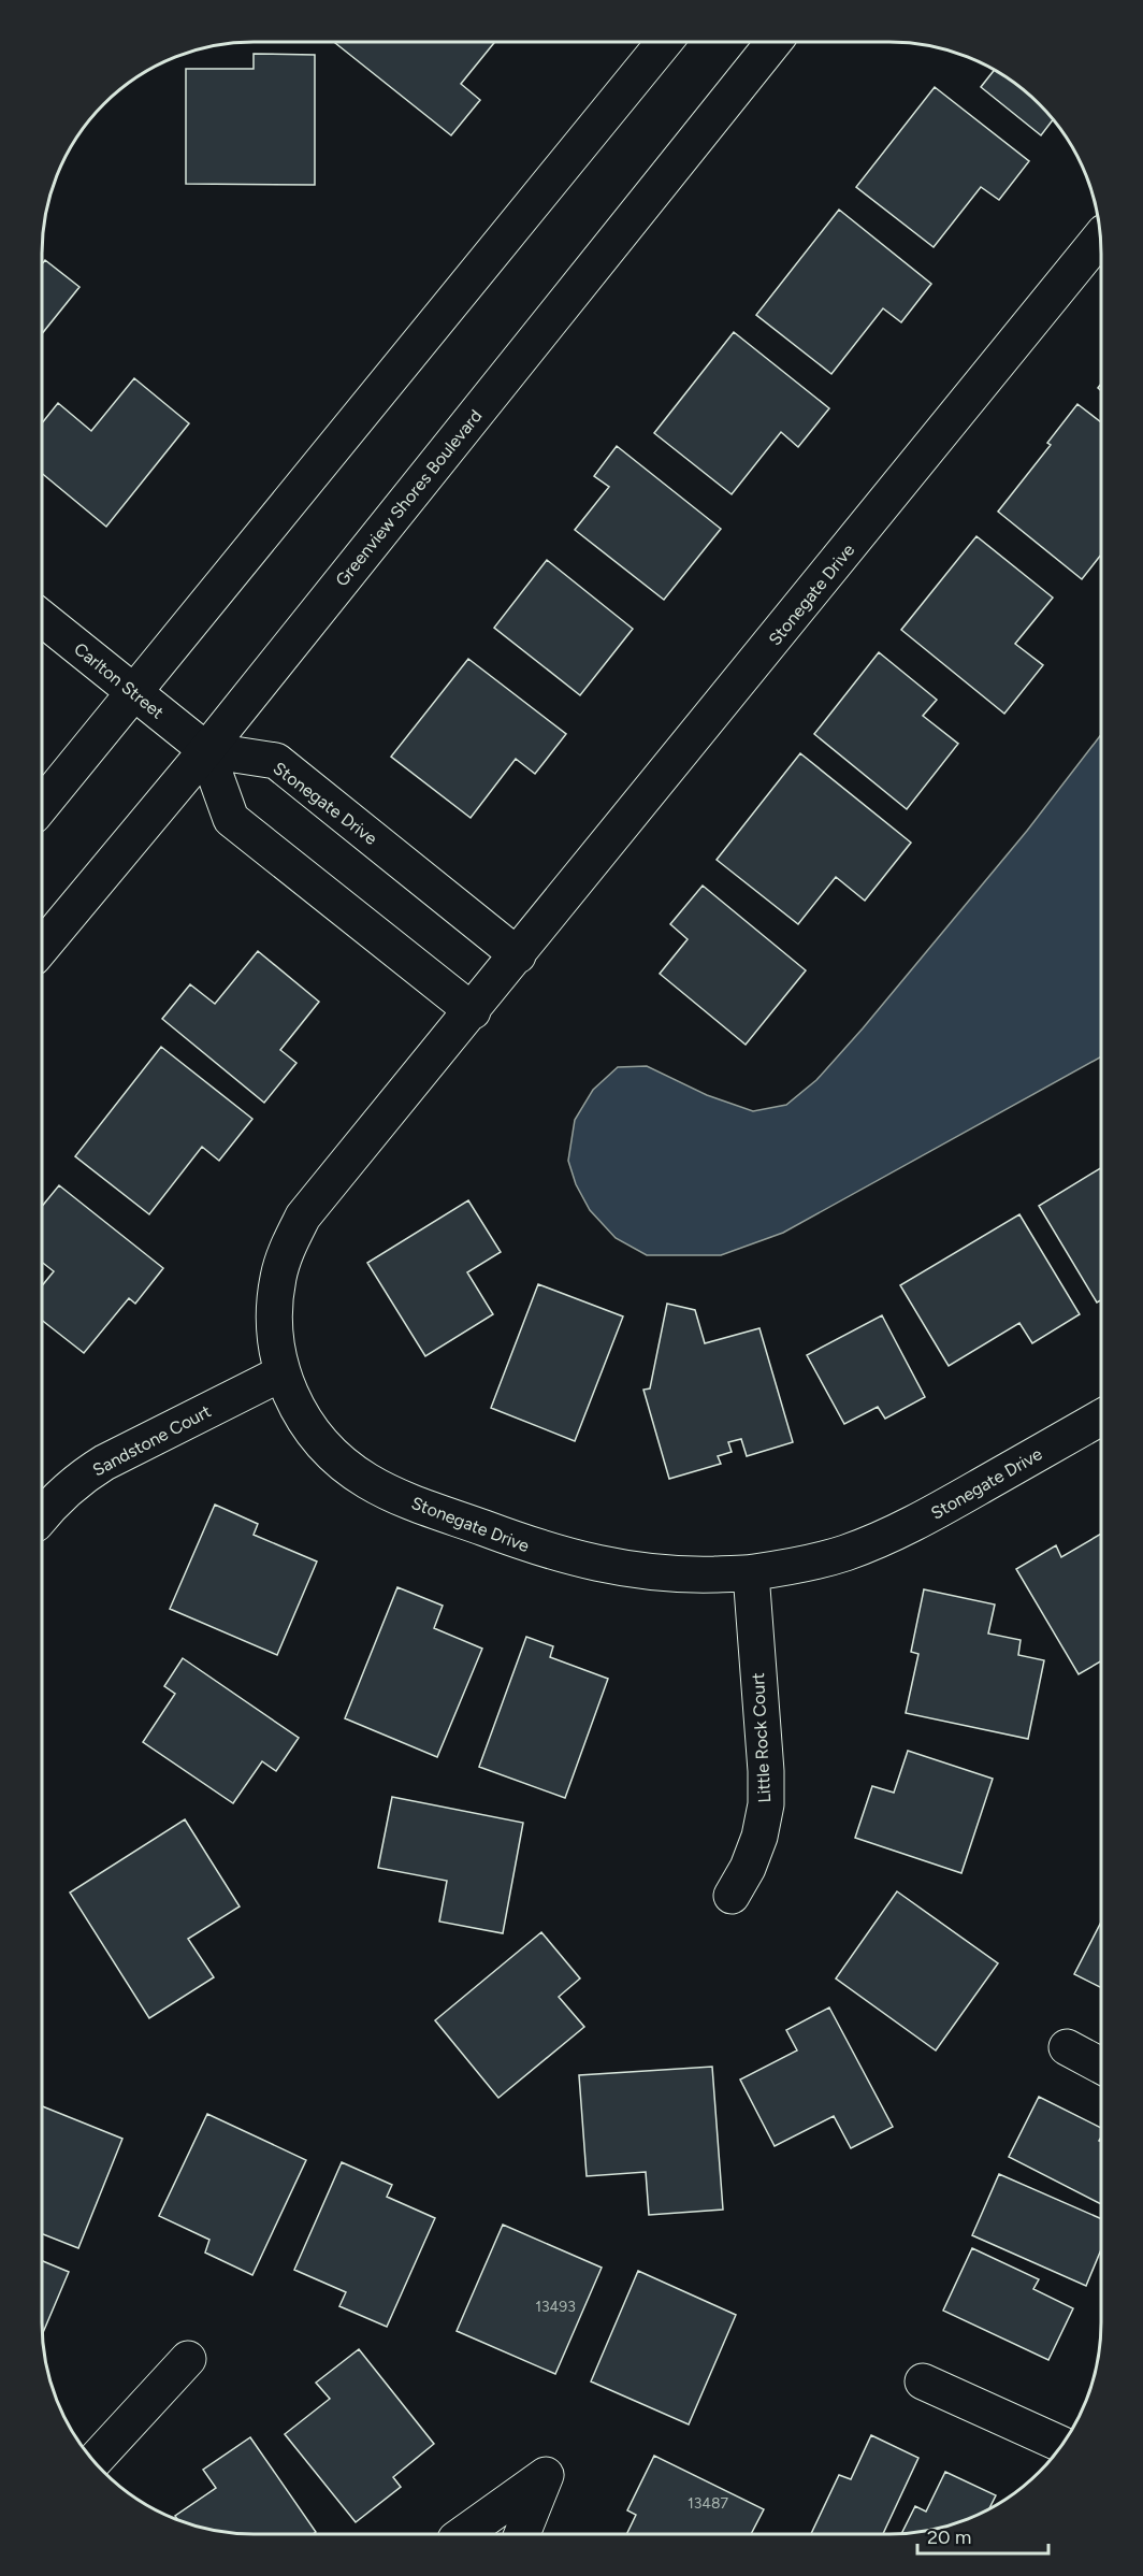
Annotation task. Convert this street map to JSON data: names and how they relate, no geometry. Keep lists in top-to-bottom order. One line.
{"streets":{"street":["Greenview Shores Boulevard","Stonegate Drive","Carlton Street","Sandstone Court","Little Rock Court"]},"crossings":[["Greenview Shores Boulevard","Stonegate Drive"],["Greenview Shores Boulevard","Carlton Street"],["Stonegate Drive","Carlton Street"],["Stonegate Drive","Sandstone Court"],["Stonegate Drive","Little Rock Court"]],"house_numbers":["13493","13487"],"scale_bar":"20 m"}
